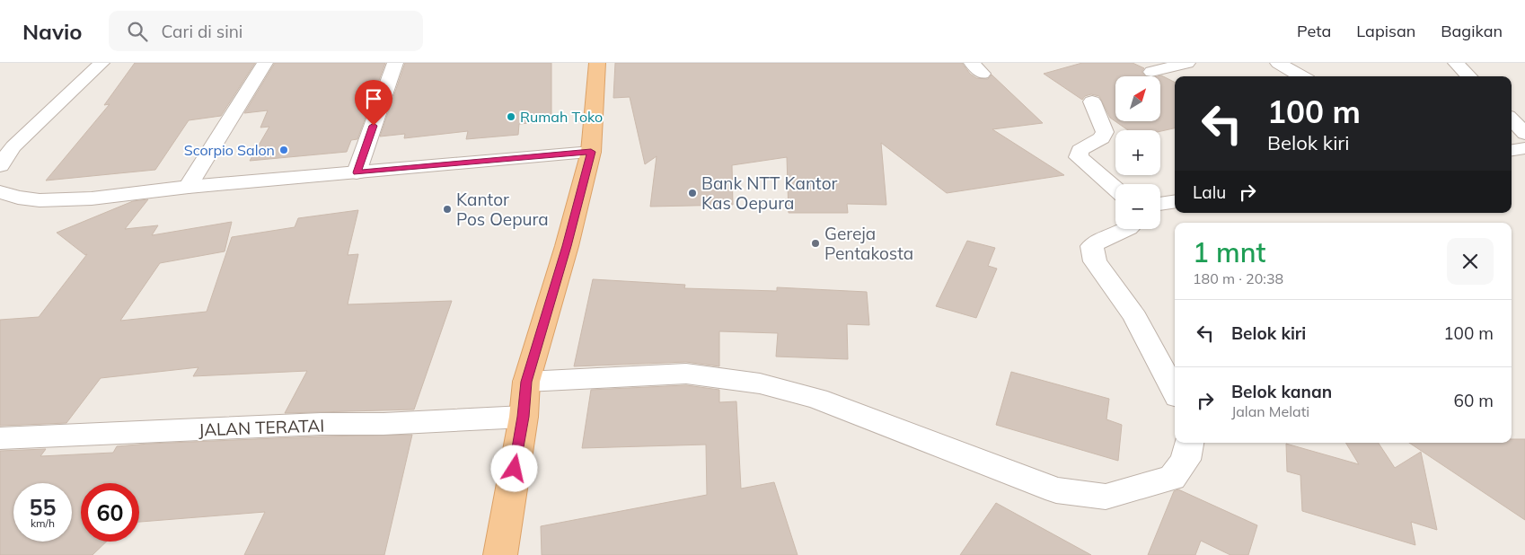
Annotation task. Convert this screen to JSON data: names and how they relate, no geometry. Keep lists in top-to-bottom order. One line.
{"streets":{"street":["JALAN TERATAI"]},"places":["Rumah Toko","Scorpio Salon","Bank NTT Kantor Kas Oepura","Kantor Pos Oepura","Gereja Pentakosta"],"north":"top right","page":{"header":"Navio","search":"Cari di sini","nav":["Peta","Lapisan","Bagikan"],"map_buttons":["+","−"],"turn":["100 m","Belok kiri"],"then":"Lalu","heading":["1 mnt","180 m · 20:38"],"list":[{"name":"Belok kiri","value":"100 m"},{"name":"Belok kanan","note":"Jalan Melati","value":"60 m"}],"speed":"55 km/h","limit":"60"}}
